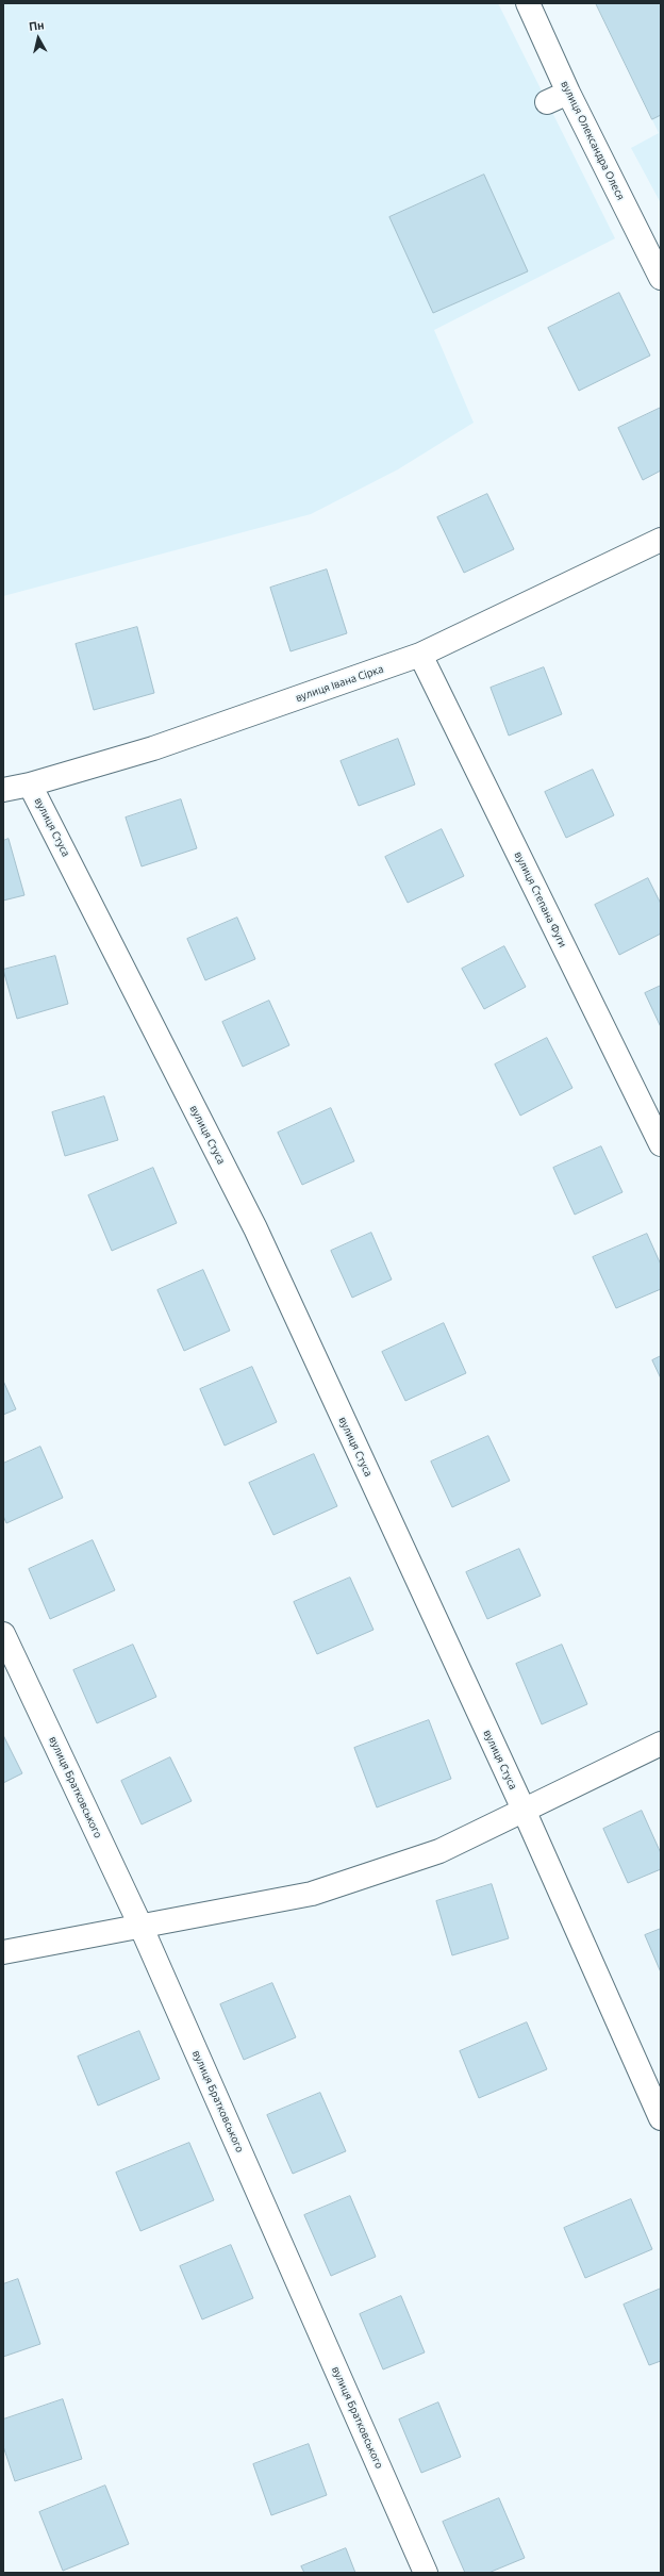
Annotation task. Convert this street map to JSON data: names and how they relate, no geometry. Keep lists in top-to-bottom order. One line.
{"streets":{"street":["вулиця Олександра Олеся","вулиця Івана Сірка","вулиця Стуса","вулиця Степана Фуги","вулиця Братковського"]},"crossings":[["вулиця Івана Сірка","вулиця Стуса"],["вулиця Івана Сірка","вулиця Степана Фуги"]],"north":"top"}
